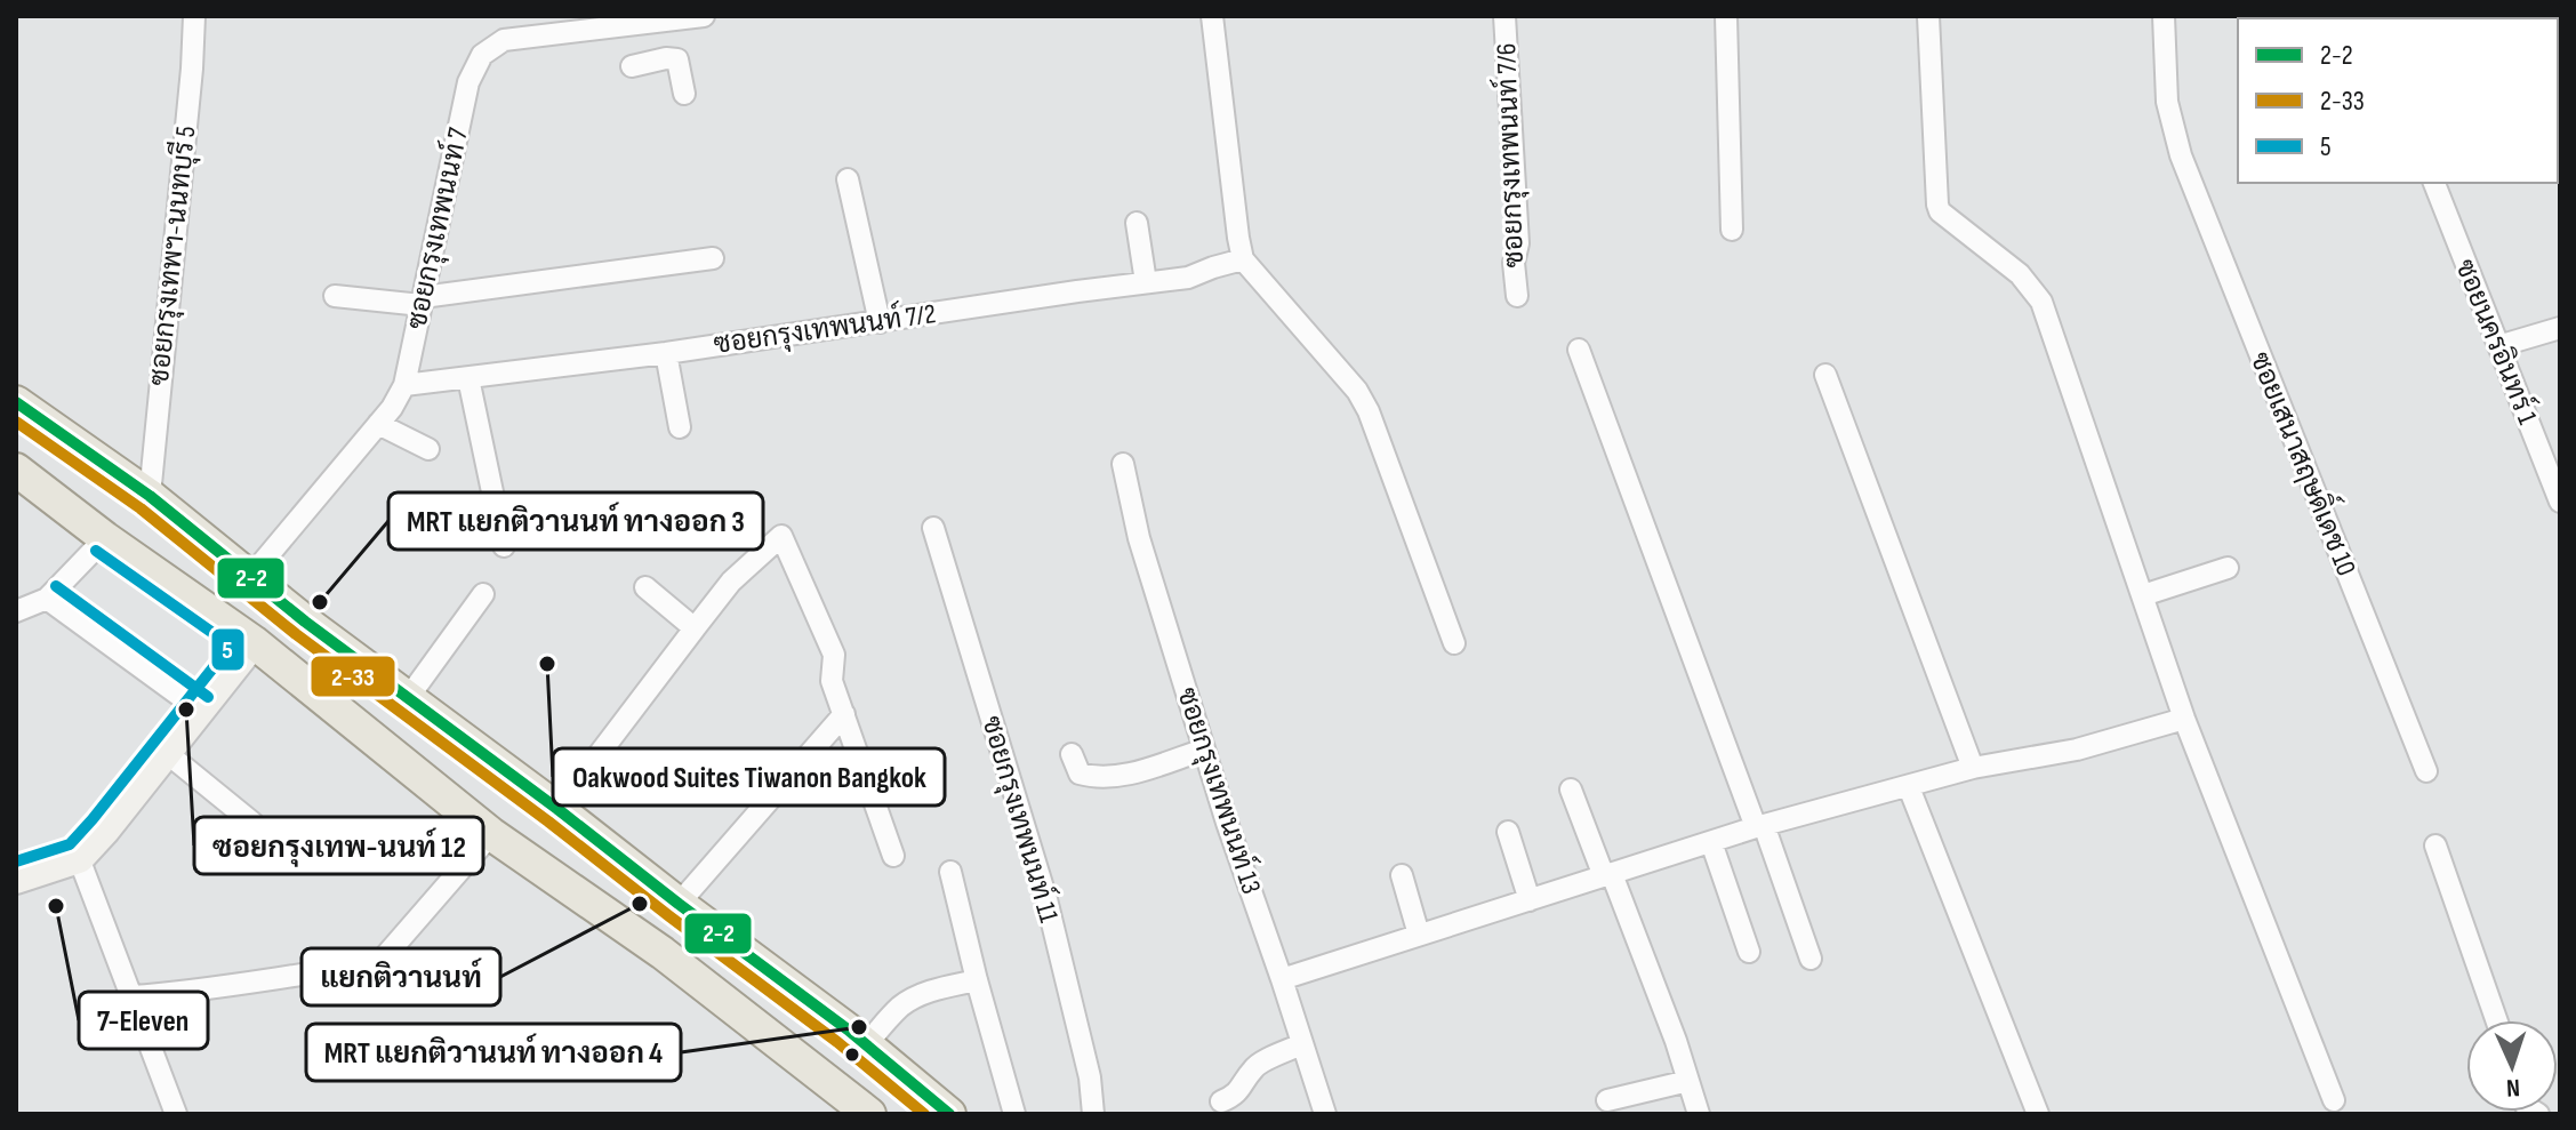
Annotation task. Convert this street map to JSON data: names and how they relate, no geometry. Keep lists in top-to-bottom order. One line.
{"streets":{"street":["ซอยกรุงเทพนนท์ 7/6","ซอยกรุงเทพนนท์ 7","ซอยกรุงเทพฯ-นนทบุรี 5","ซอยกรุงเทพนนท์ 7/2","ซอยนครอินทร์ 1","ซอยเสนาสฤษดิ์เดช 10","ซอยกรุงเทพนนท์ 13","ซอยกรุงเทพนนท์ 11"]},"crossings":[["ซอยกรุงเทพนนท์ 7","ซอยกรุงเทพนนท์ 7/2"]],"places":["MRT แยกติวานนท์ ทางออก 3","Oakwood Suites Tiwanon Bangkok","ซอยกรุงเทพ-นนท์ 12","แยกติวานนท์","7-Eleven","MRT แยกติวานนท์ ทางออก 4"],"lines":["transit line 2-2","transit line 2-33","transit line 5"],"legend":["2-2","2-33","5"],"north":"bottom"}
